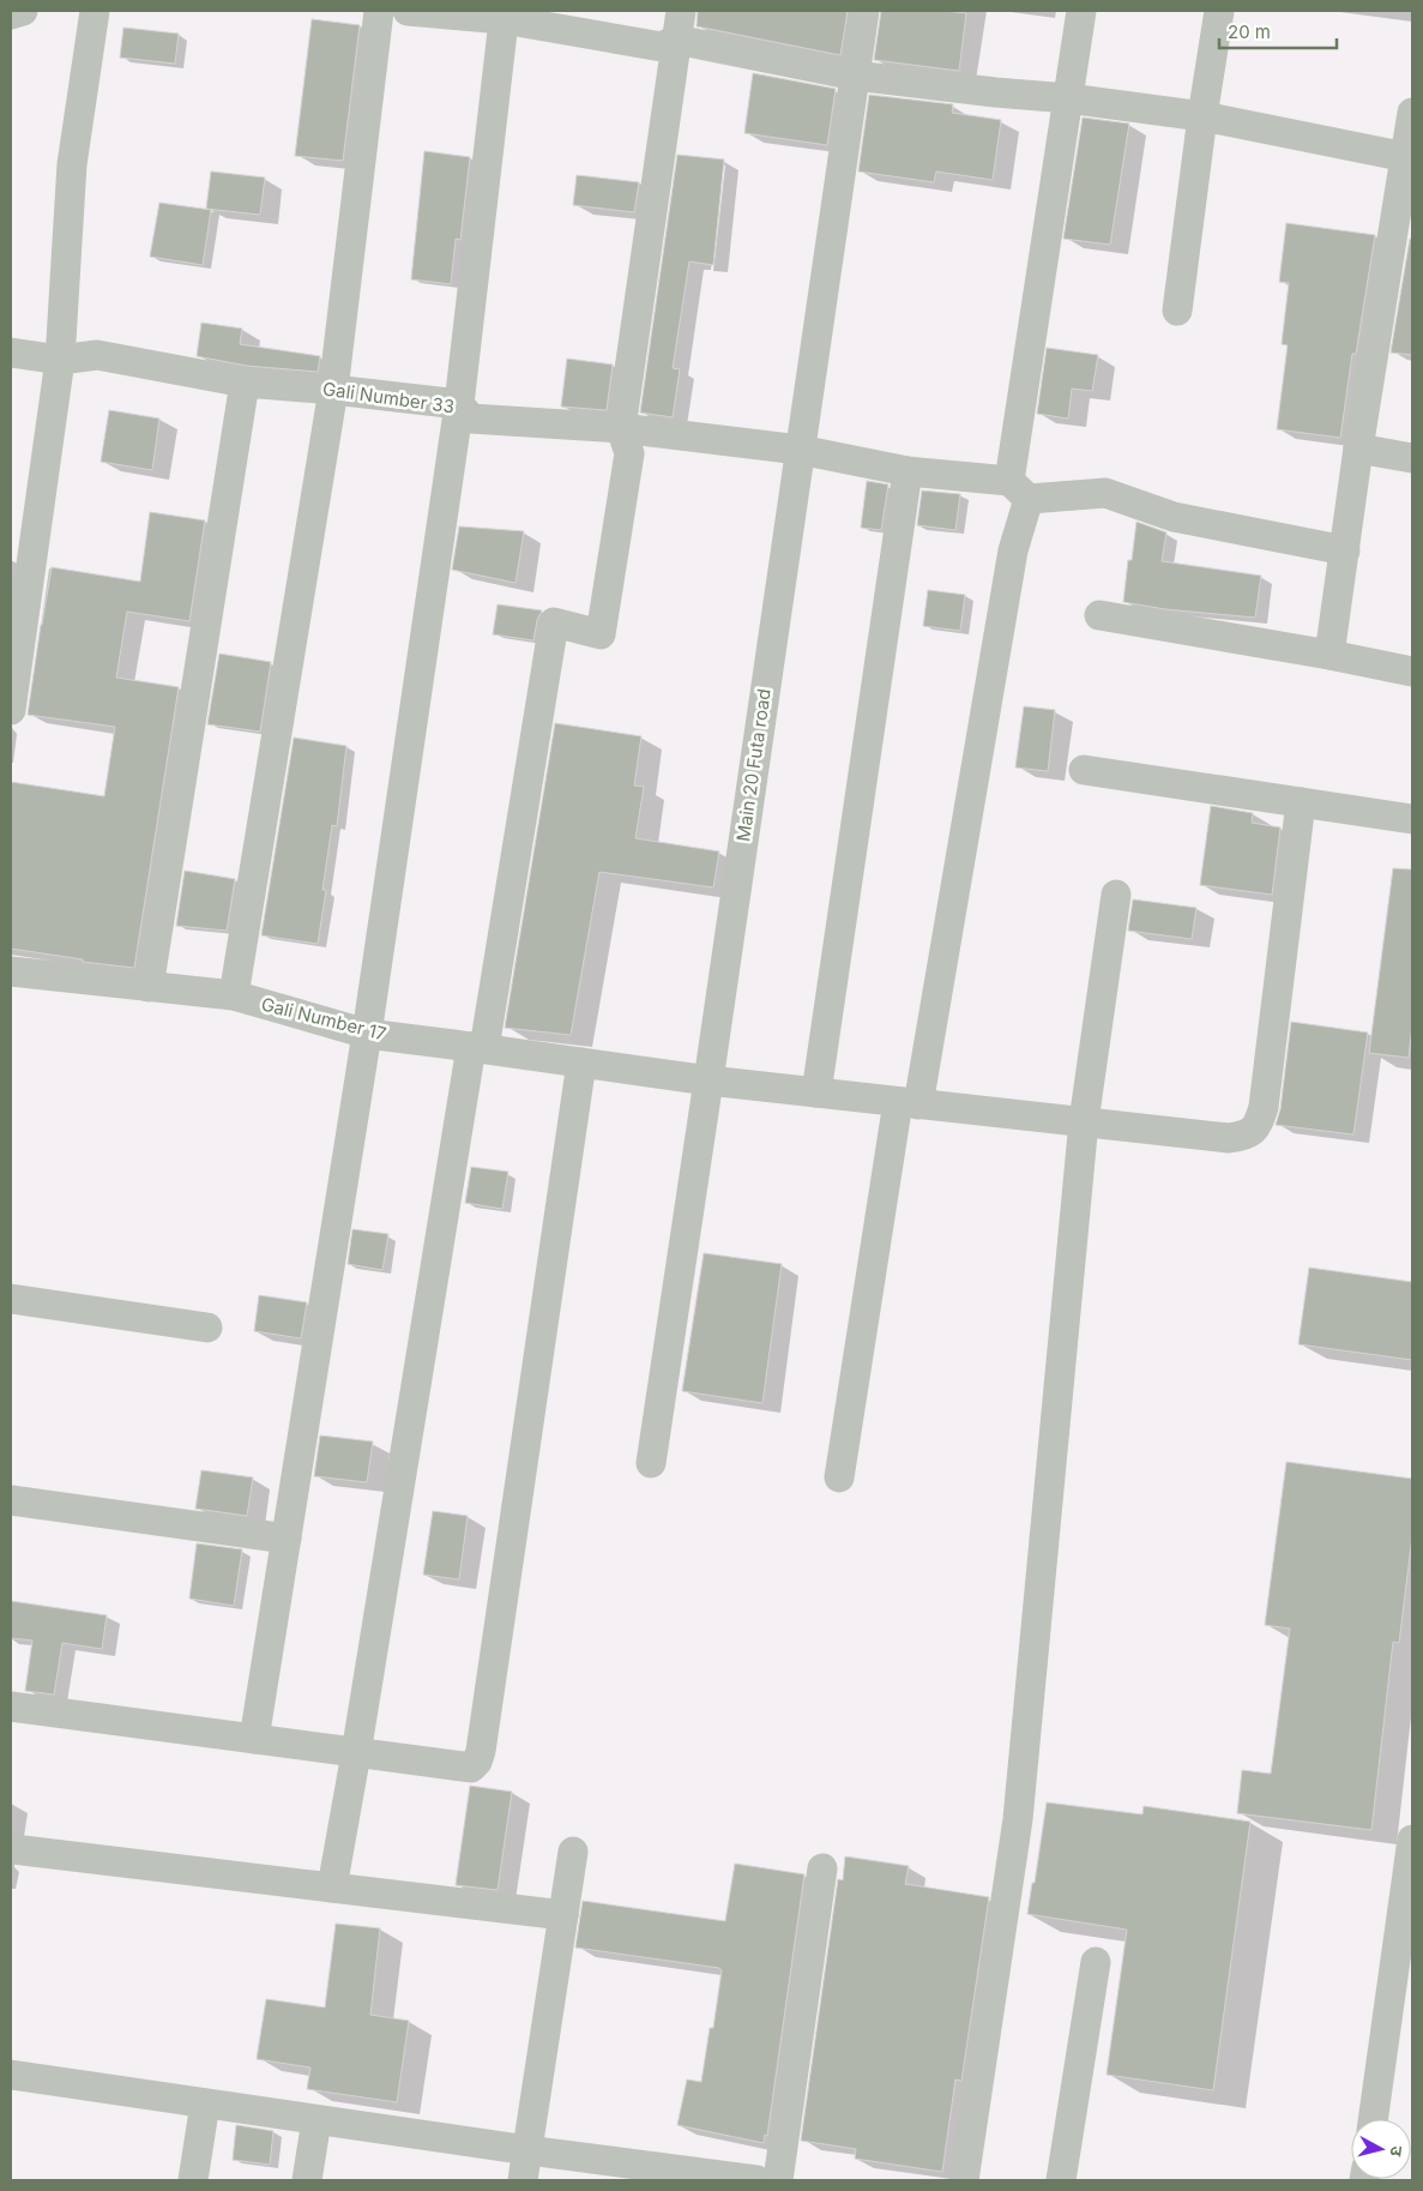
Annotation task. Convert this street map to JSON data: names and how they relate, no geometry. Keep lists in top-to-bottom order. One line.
{"streets":{"street":["Gali Number 33","Main 20 Futa road","Gali Number 17"]},"crossings":[["Gali Number 33","Main 20 Futa road"],["Main 20 Futa road","Gali Number 17"]],"scale_bar":"20 m","north":"right"}
